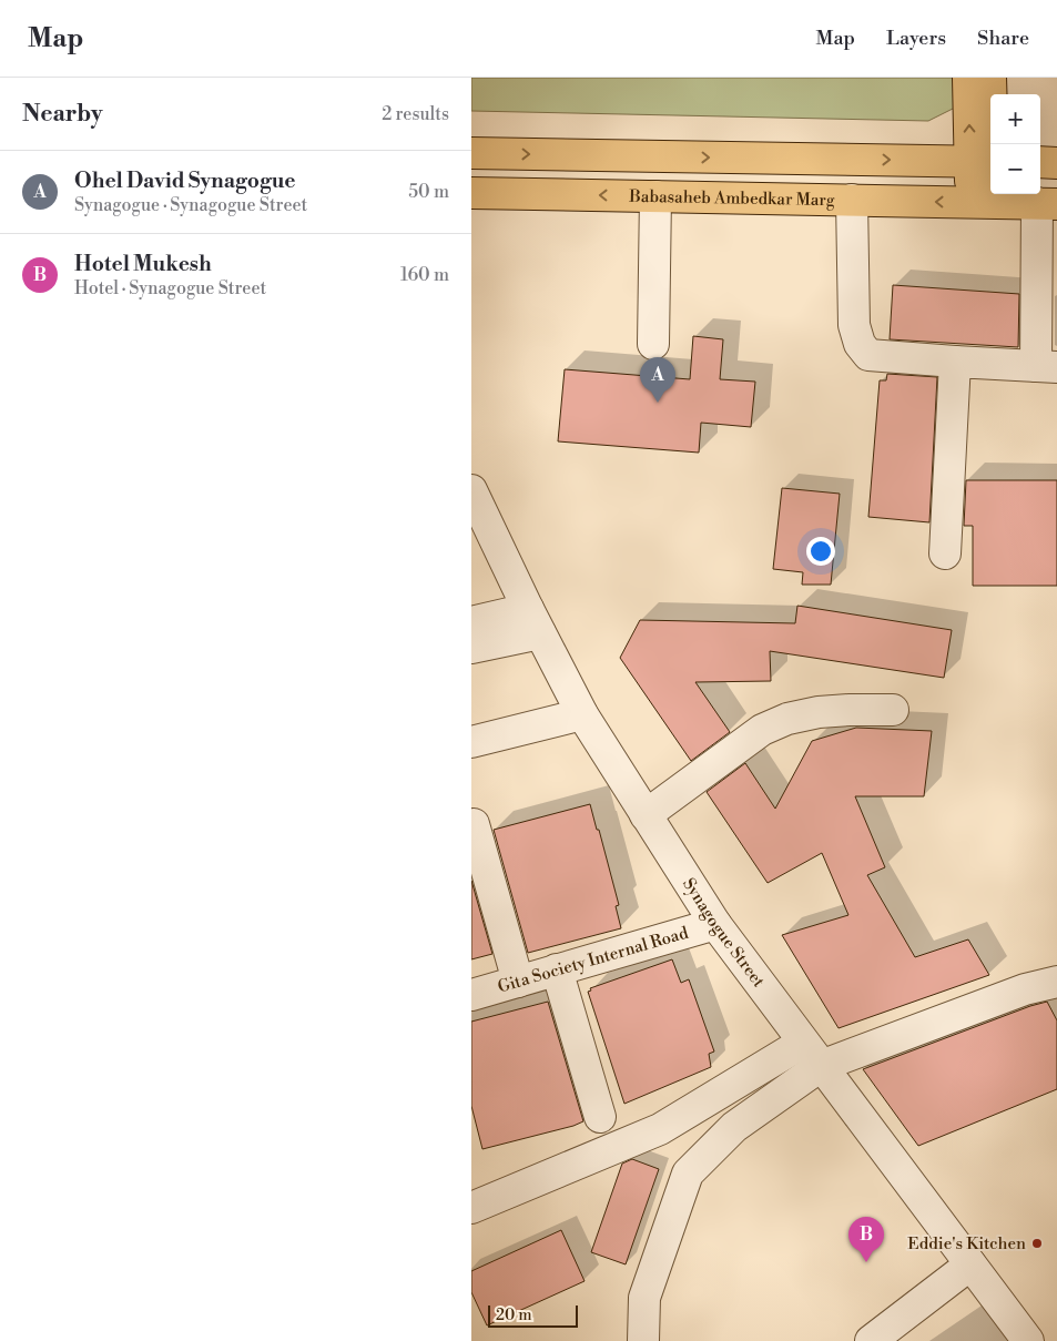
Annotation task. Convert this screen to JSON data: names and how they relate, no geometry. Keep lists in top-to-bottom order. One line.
{"streets":{"main road":["Babasaheb Ambedkar Marg"],"street":["Synagogue Street","Gita Society Internal Road"]},"crossings":[["Synagogue Street","Gita Society Internal Road"]],"places":["Eddie's Kitchen"],"scale_bar":"20 m","page":{"header":"Map","nav":["Map","Layers","Share"],"heading":["Nearby","2 results"],"map_buttons":["+","−"],"list":[{"mark":"A","name":"Ohel David Synagogue","note":"Synagogue · Synagogue Street","value":"50 m"},{"mark":"B","name":"Hotel Mukesh","note":"Hotel · Synagogue Street","value":"160 m"}],"pins":["A","B"],"scale":"20 m"}}
